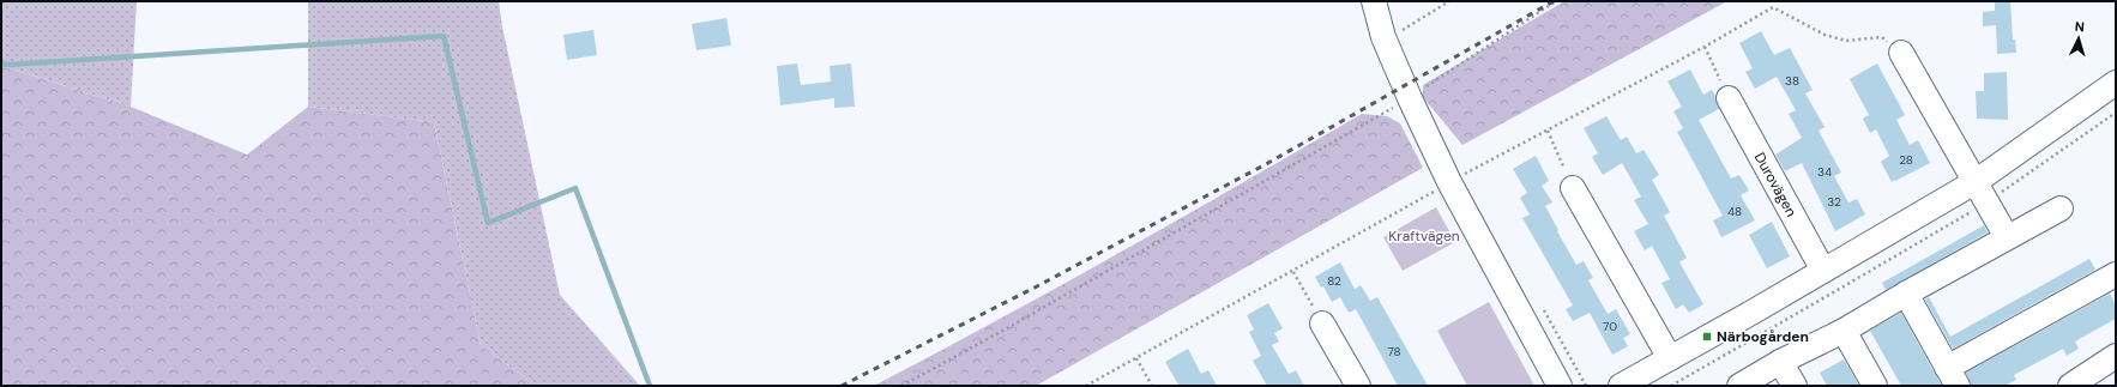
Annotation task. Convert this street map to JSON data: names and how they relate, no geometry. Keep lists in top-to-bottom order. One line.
{"streets":{"street":["Durovägen"]},"parks":["Kraftvägen"],"places":{"transit":["Närbogården"]},"house_numbers":["38","28","34","32","48","82","70","78"],"north":"top"}
